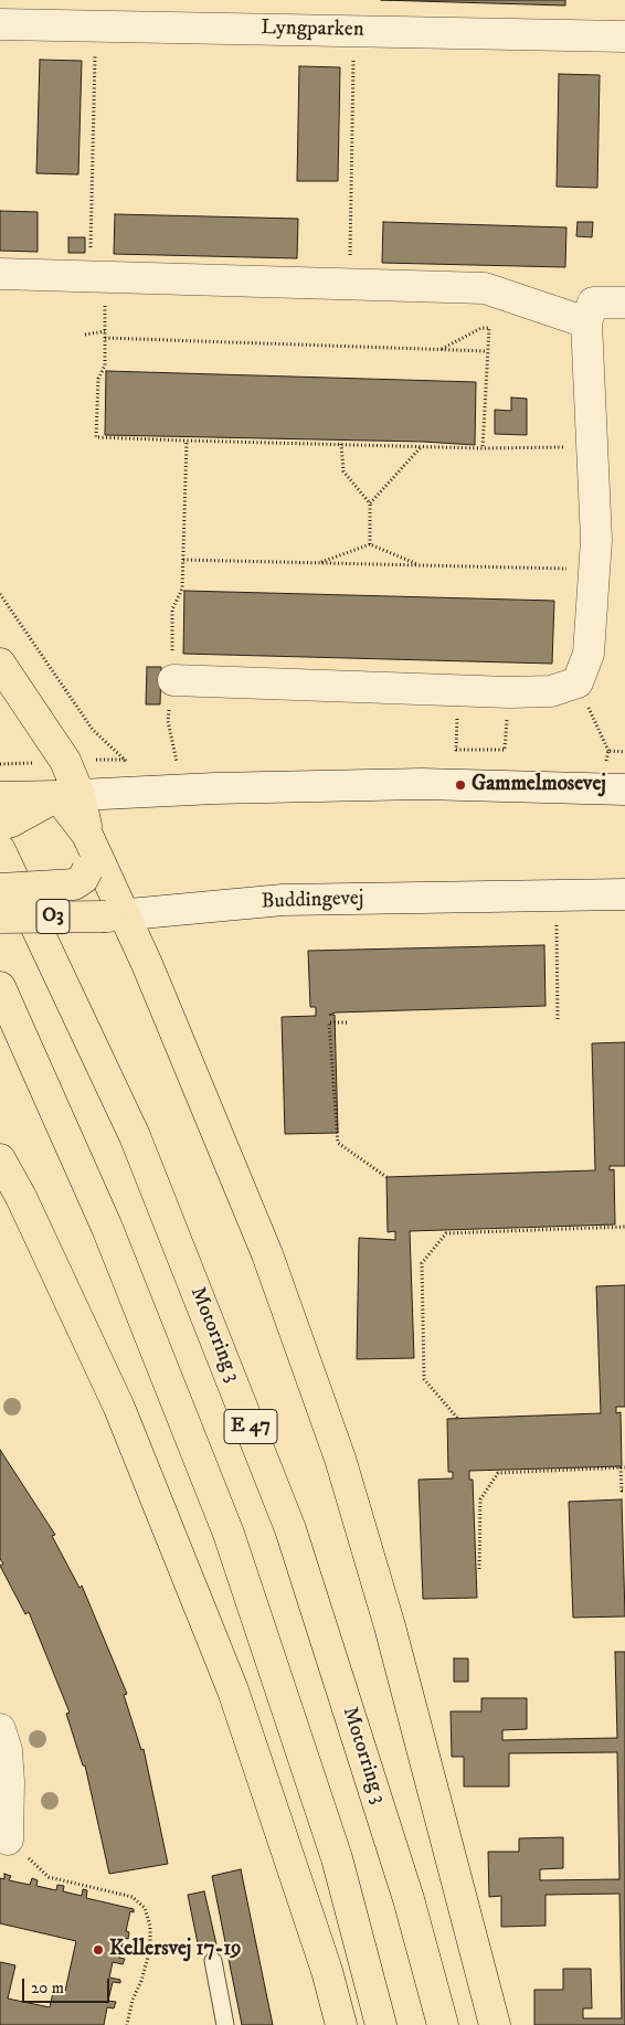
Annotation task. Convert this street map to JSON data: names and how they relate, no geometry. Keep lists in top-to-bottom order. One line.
{"streets":{"main road":["Buddingevej","O3","Motorring 3","E 47"],"street":["Lyngparken"]},"places":["Gammelmosevej","Kellersvej 17-19"],"scale_bar":"20 m"}
